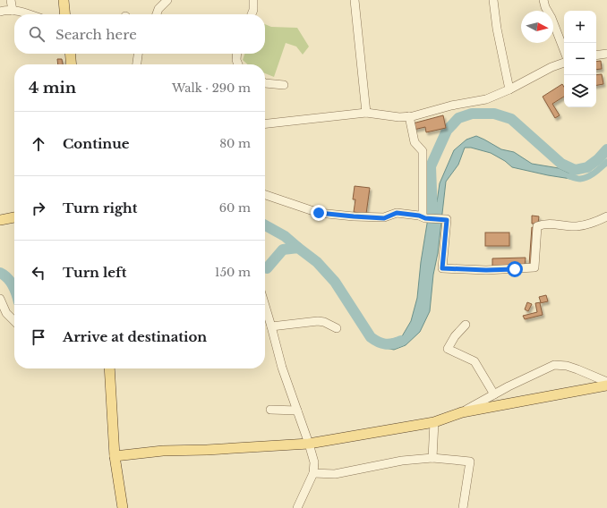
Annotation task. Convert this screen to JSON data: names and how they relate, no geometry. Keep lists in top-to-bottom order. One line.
{"north":"right","page":{"map_buttons":["+","−"],"search":"Search here","heading":["4 min","Walk · 290 m"],"list":[["Continue","80 m"],["Turn right","60 m"],["Turn left","150 m"],"Arrive at destination"]}}
